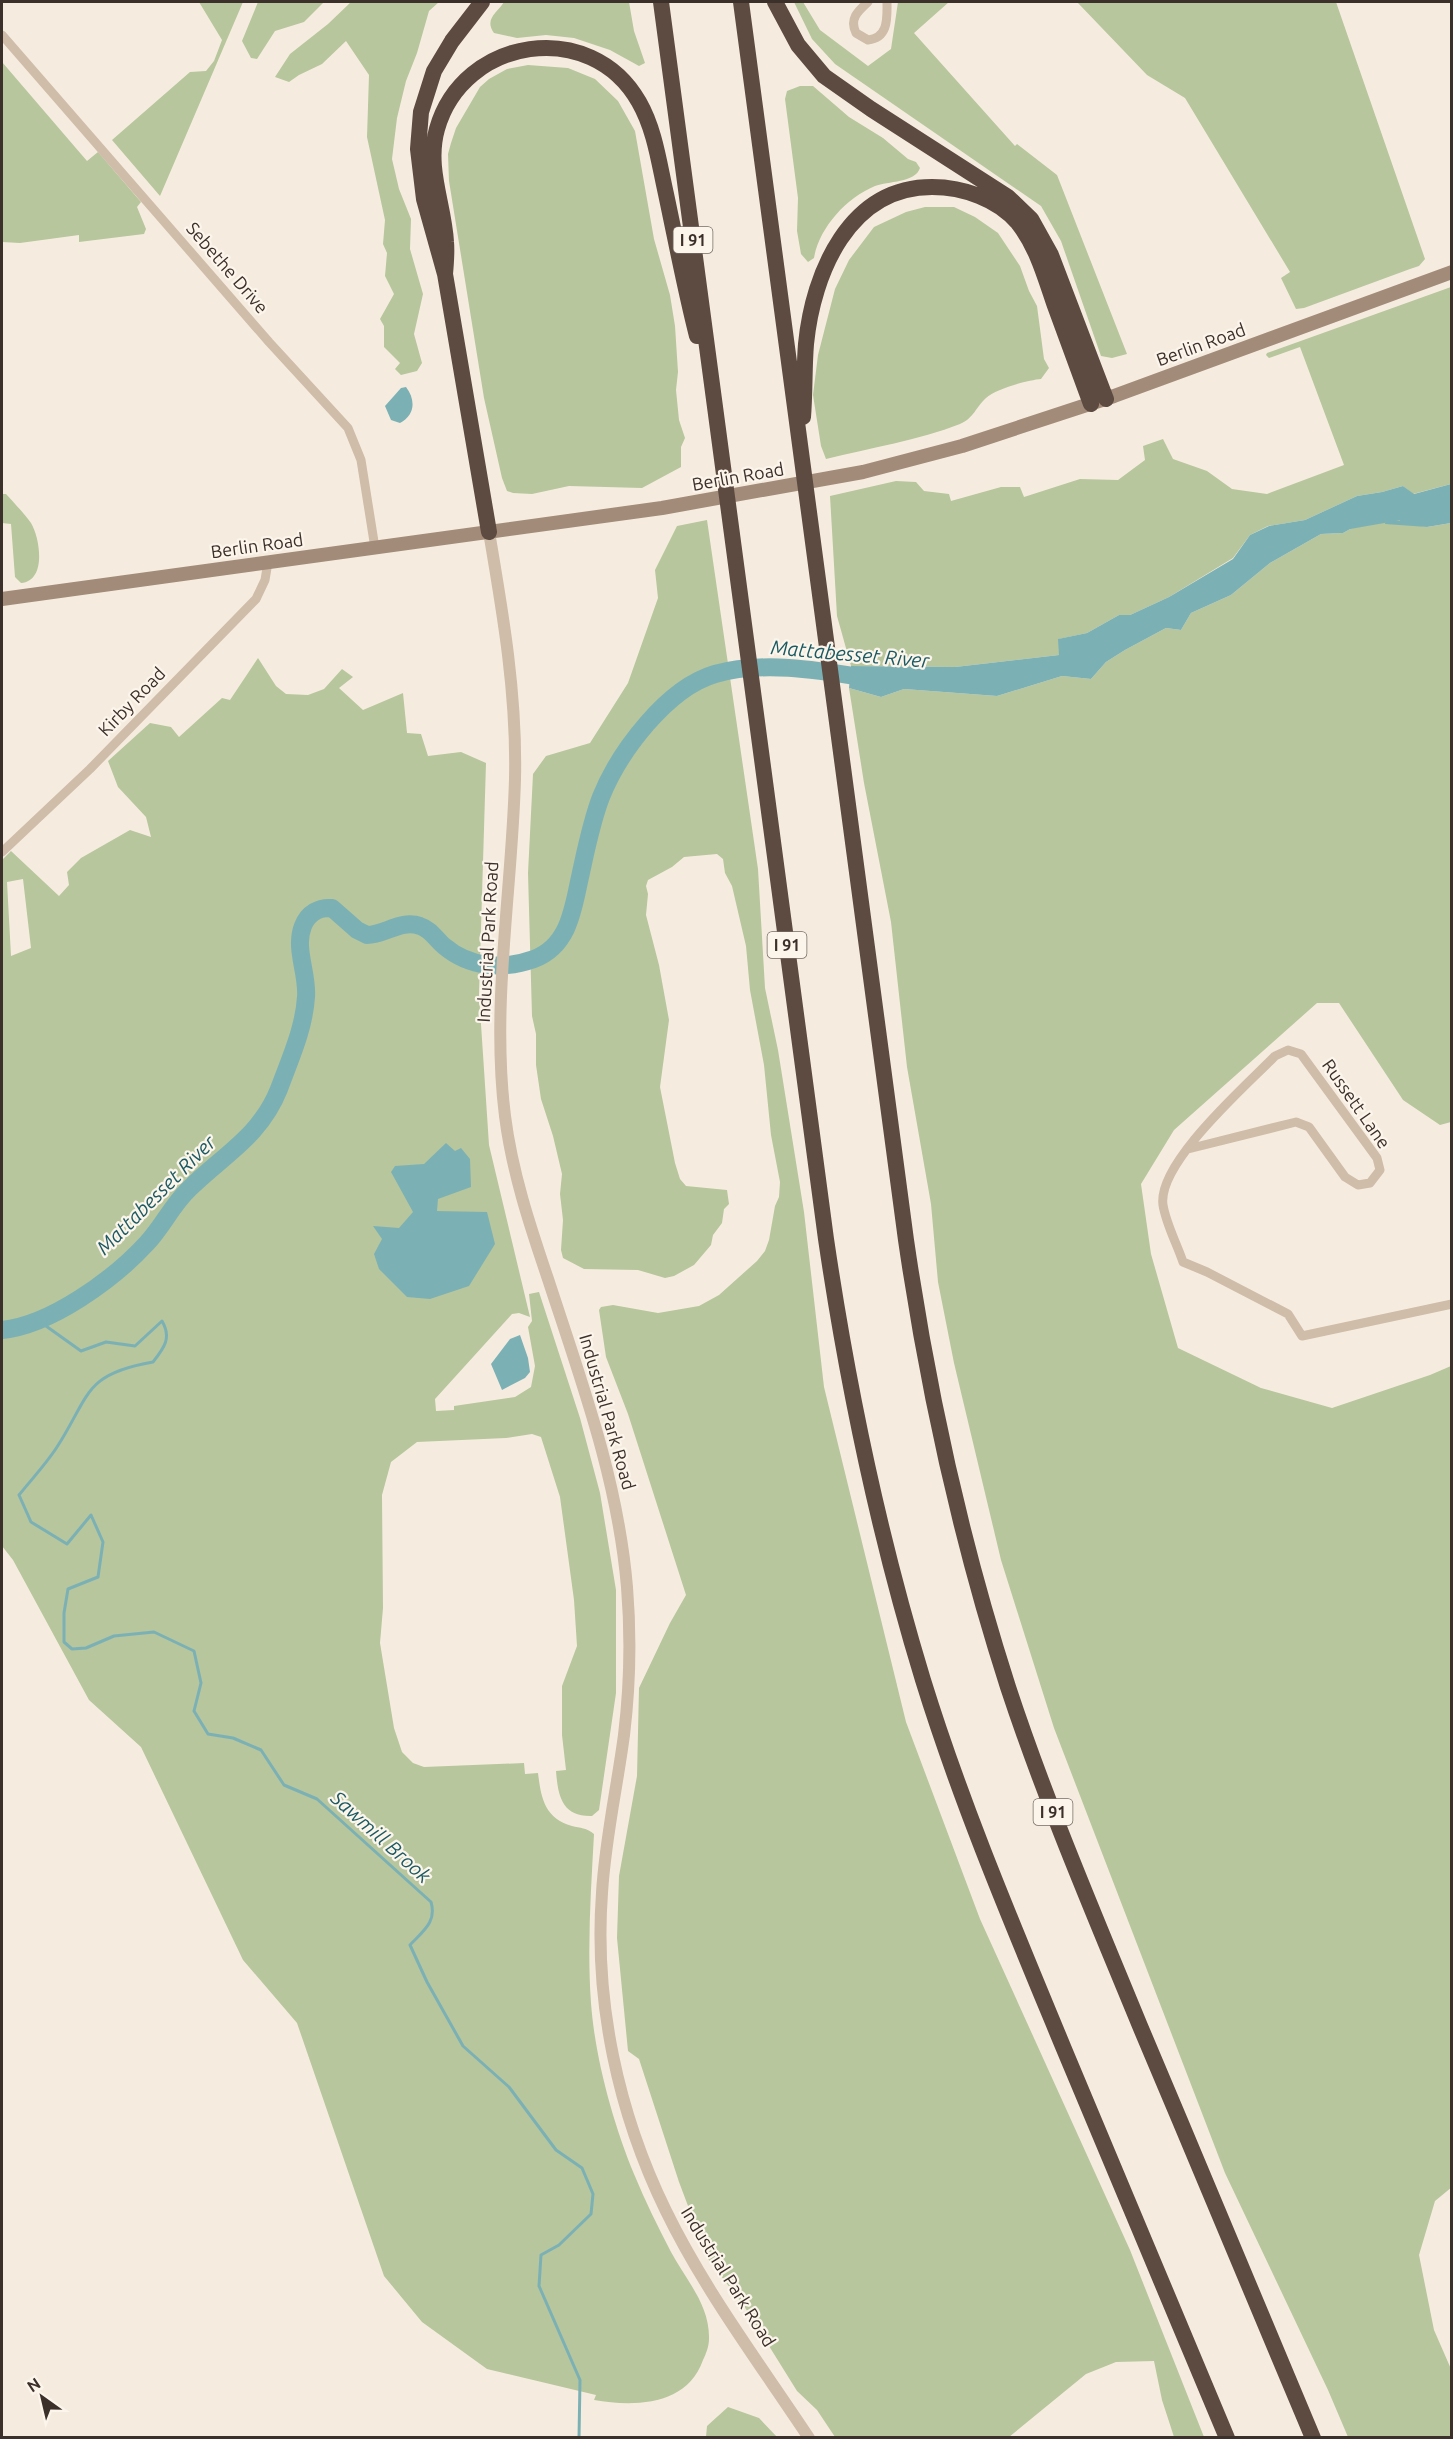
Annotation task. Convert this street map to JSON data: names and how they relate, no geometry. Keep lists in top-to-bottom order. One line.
{"streets":{"highway":["I 91"],"main road":["Berlin Road"],"street":["Sebethe Drive","Kirby Road","Industrial Park Road","Russett Lane"]},"crossings":[["Sebethe Drive","Berlin Road"],["Berlin Road","Kirby Road"],["Berlin Road","Industrial Park Road"]],"water":["Mattabesset River","Sawmill Brook"],"north":"top left"}
